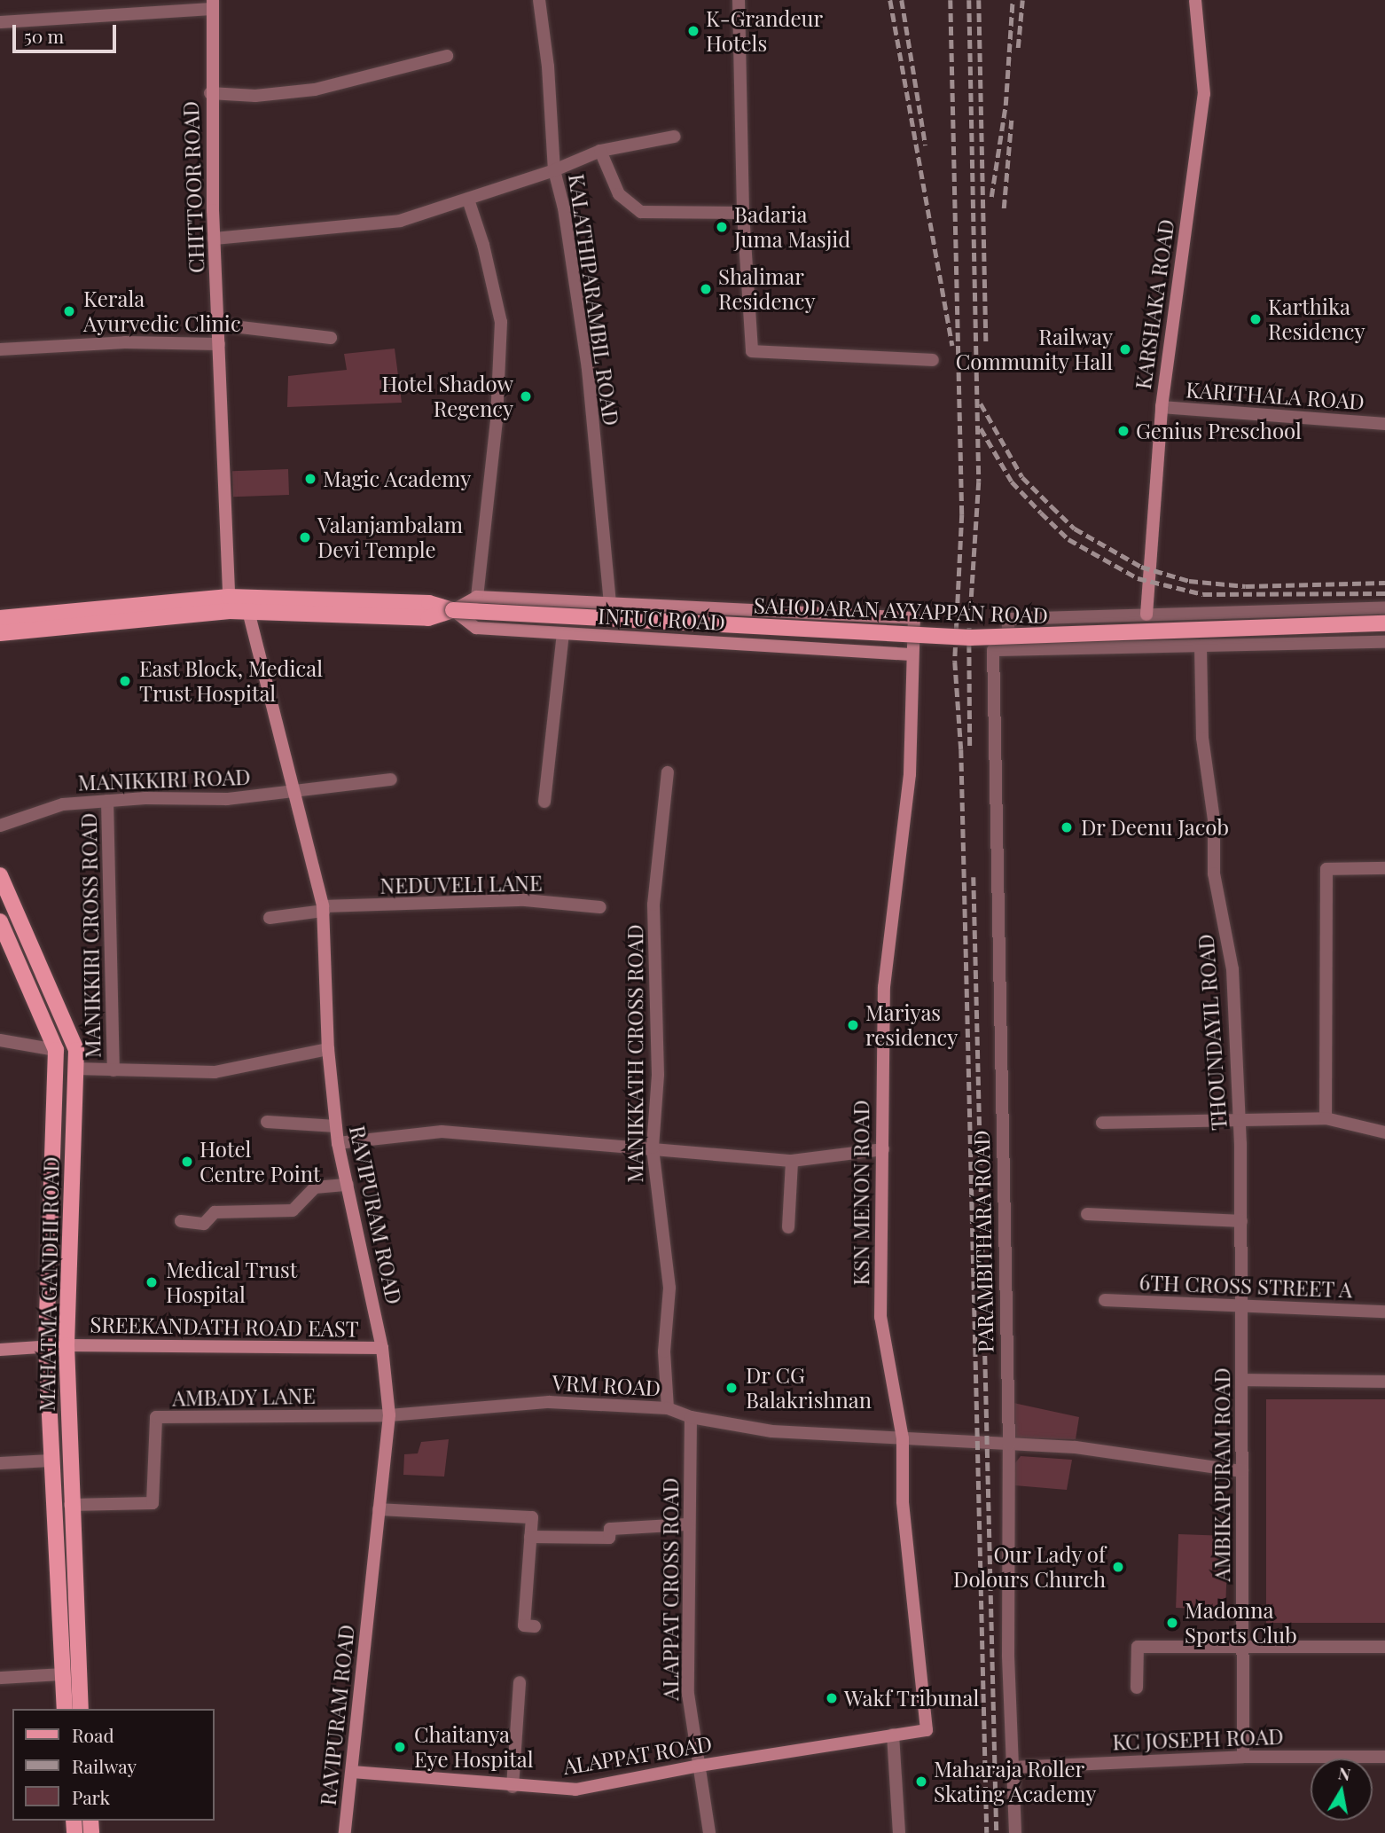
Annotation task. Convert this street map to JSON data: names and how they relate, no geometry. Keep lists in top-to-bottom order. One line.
{"streets":{"main road":["SAHODARAN AYYAPPAN ROAD","MAHATMA GANDHI ROAD"],"street":["CHITTOOR ROAD","KALATHIPARAMBIL ROAD","KARSHAKA ROAD","KARITHALA ROAD","INTUC ROAD","MANIKKIRI ROAD","NEDUVELI LANE","MANIKKIRI CROSS ROAD","THOUNDAYIL ROAD","MANIKKATH CROSS ROAD","KSN MENON ROAD","RAVIPURAM ROAD","PARAMBITHARA ROAD","6TH CROSS STREET A","SREEKANDATH ROAD EAST","VRM ROAD","AMBADY LANE","AMBIKAPURAM ROAD","ALAPPAT CROSS ROAD","KC JOSEPH ROAD","ALAPPAT ROAD"]},"crossings":[["CHITTOOR ROAD","SAHODARAN AYYAPPAN ROAD"],["KALATHIPARAMBIL ROAD","KSN MENON ROAD"],["KARSHAKA ROAD","KARITHALA ROAD"],["SAHODARAN AYYAPPAN ROAD","INTUC ROAD"],["SAHODARAN AYYAPPAN ROAD","RAVIPURAM ROAD"],["INTUC ROAD","KSN MENON ROAD"],["MANIKKIRI ROAD","MANIKKIRI CROSS ROAD"],["MANIKKIRI ROAD","RAVIPURAM ROAD"],["NEDUVELI LANE","RAVIPURAM ROAD"],["THOUNDAYIL ROAD","6TH CROSS STREET A"],["THOUNDAYIL ROAD","AMBIKAPURAM ROAD"],["MANIKKATH CROSS ROAD","VRM ROAD"],["KSN MENON ROAD","VRM ROAD"],["KSN MENON ROAD","ALAPPAT ROAD"],["RAVIPURAM ROAD","SREEKANDATH ROAD EAST"],["RAVIPURAM ROAD","VRM ROAD"],["RAVIPURAM ROAD","AMBADY LANE"],["RAVIPURAM ROAD","ALAPPAT ROAD"],["PARAMBITHARA ROAD","VRM ROAD"],["PARAMBITHARA ROAD","KC JOSEPH ROAD"],["MAHATMA GANDHI ROAD","SREEKANDATH ROAD EAST"],["MAHATMA GANDHI ROAD","AMBADY LANE"],["6TH CROSS STREET A","AMBIKAPURAM ROAD"],["VRM ROAD","AMBADY LANE"],["VRM ROAD","AMBIKAPURAM ROAD"],["VRM ROAD","ALAPPAT CROSS ROAD"],["AMBIKAPURAM ROAD","KC JOSEPH ROAD"],["ALAPPAT CROSS ROAD","ALAPPAT ROAD"]],"places":["K-Grandeur Hotels","Badaria Juma Masjid","Shalimar Residency","Kerala Ayurvedic Clinic","Karthika Residency","Railway Community Hall","Hotel Shadow Regency","Genius Preschool","Magic Academy","Valanjambalam Devi Temple","East Block, Medical Trust Hospital","Dr Deenu Jacob","Mariyas residency","Hotel Centre Point","Medical Trust Hospital","Dr CG Balakrishnan","Our Lady of Dolours Church","Madonna Sports Club","Wakf Tribunal","Chaitanya Eye Hospital","Maharaja Roller Skating Academy"],"legend":["Road","Railway","Park"],"scale_bar":"50 m","north":"top"}
